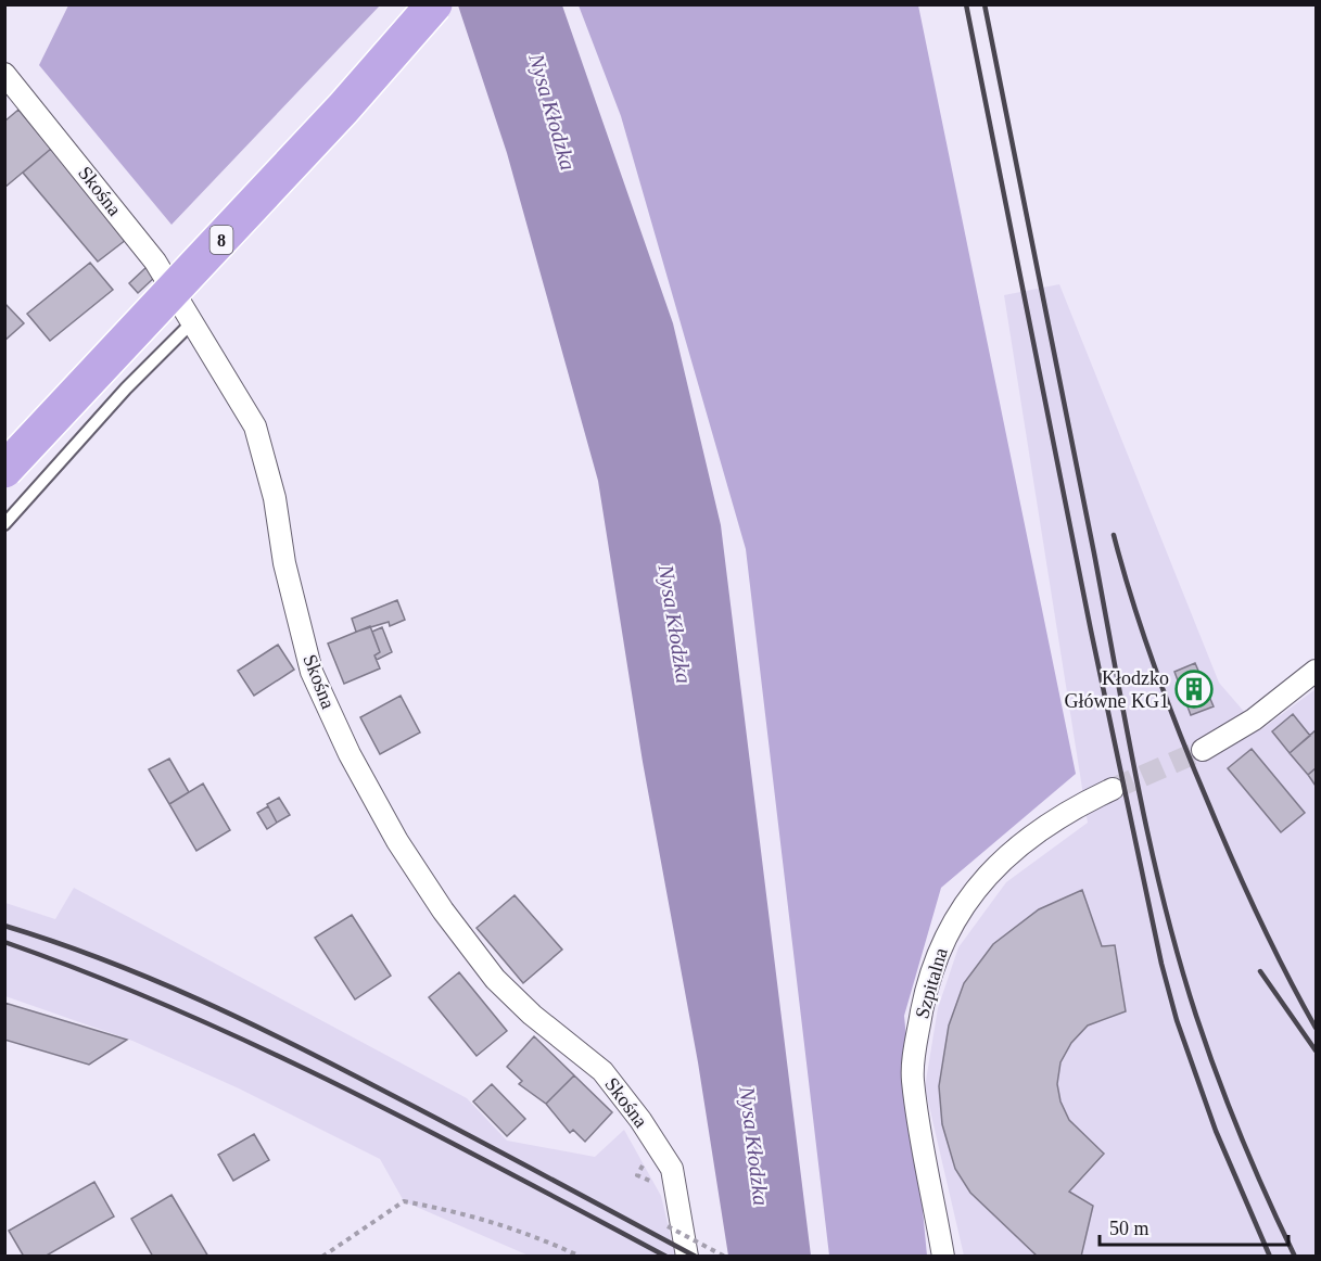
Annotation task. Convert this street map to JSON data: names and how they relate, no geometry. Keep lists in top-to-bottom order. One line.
{"streets":{"highway":["8"],"street":["Skośna","Szpitalna"]},"water":["Nysa Kłodzka"],"places":{"building":["Kłodzko Główne KG1"]},"scale_bar":"50 m"}
